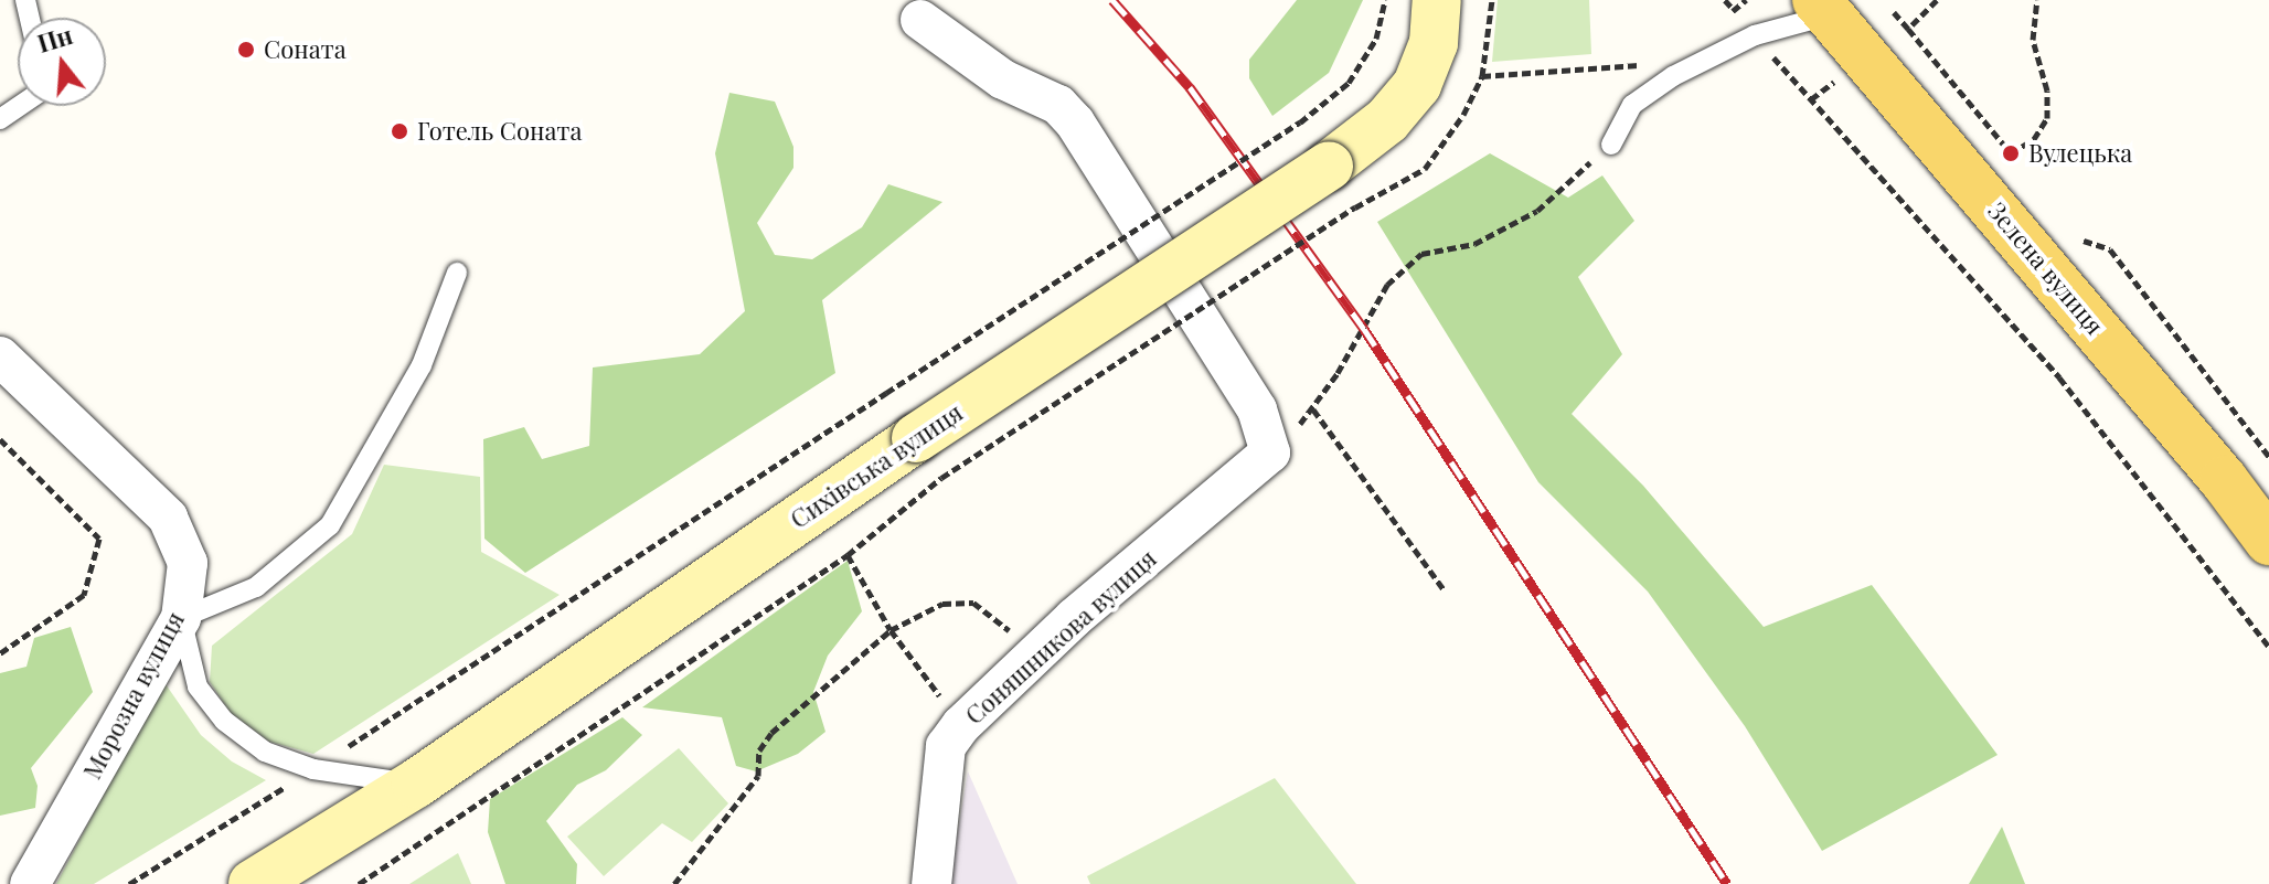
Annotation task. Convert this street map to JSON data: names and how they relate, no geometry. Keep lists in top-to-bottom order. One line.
{"streets":{"main road":["Зелена вулиця","Сихівська вулиця"],"street":["Соняшникова вулиця","Морозна вулиця"]},"places":["Соната","Готель Соната","Вулецька"],"north":"top"}
